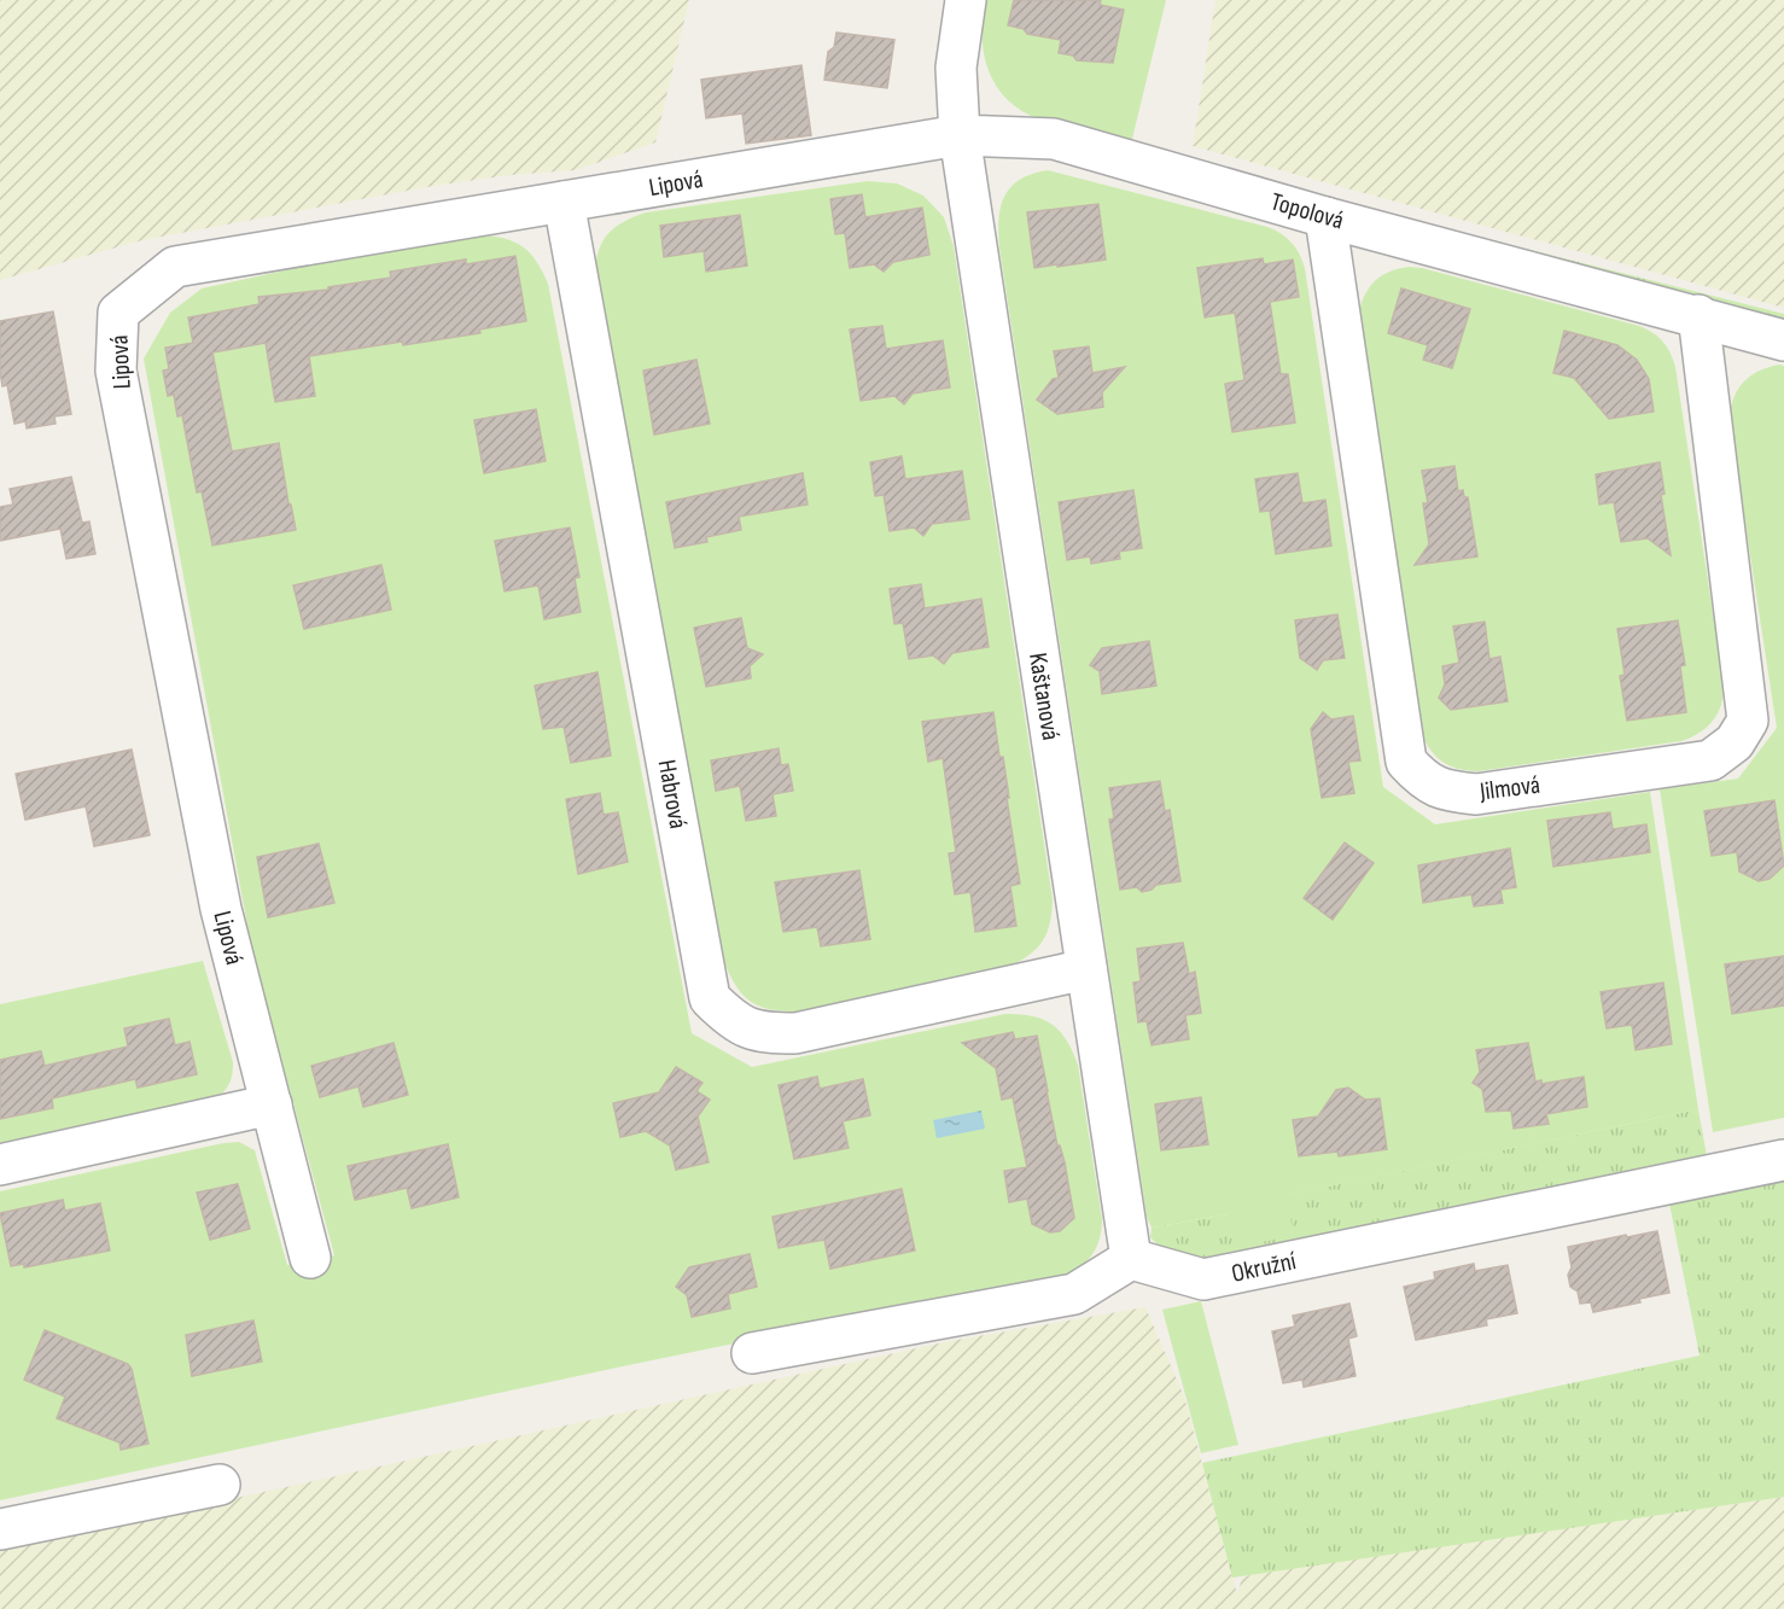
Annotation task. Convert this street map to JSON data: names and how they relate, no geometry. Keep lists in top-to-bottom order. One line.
{"streets":{"street":["Lipová","Topolová","Kaštanová","Jilmová","Habrová","Okružní"]},"crossings":[["Lipová","Topolová"],["Lipová","Kaštanová"],["Lipová","Habrová"],["Topolová","Kaštanová"],["Topolová","Jilmová"],["Kaštanová","Habrová"],["Kaštanová","Okružní"]]}
